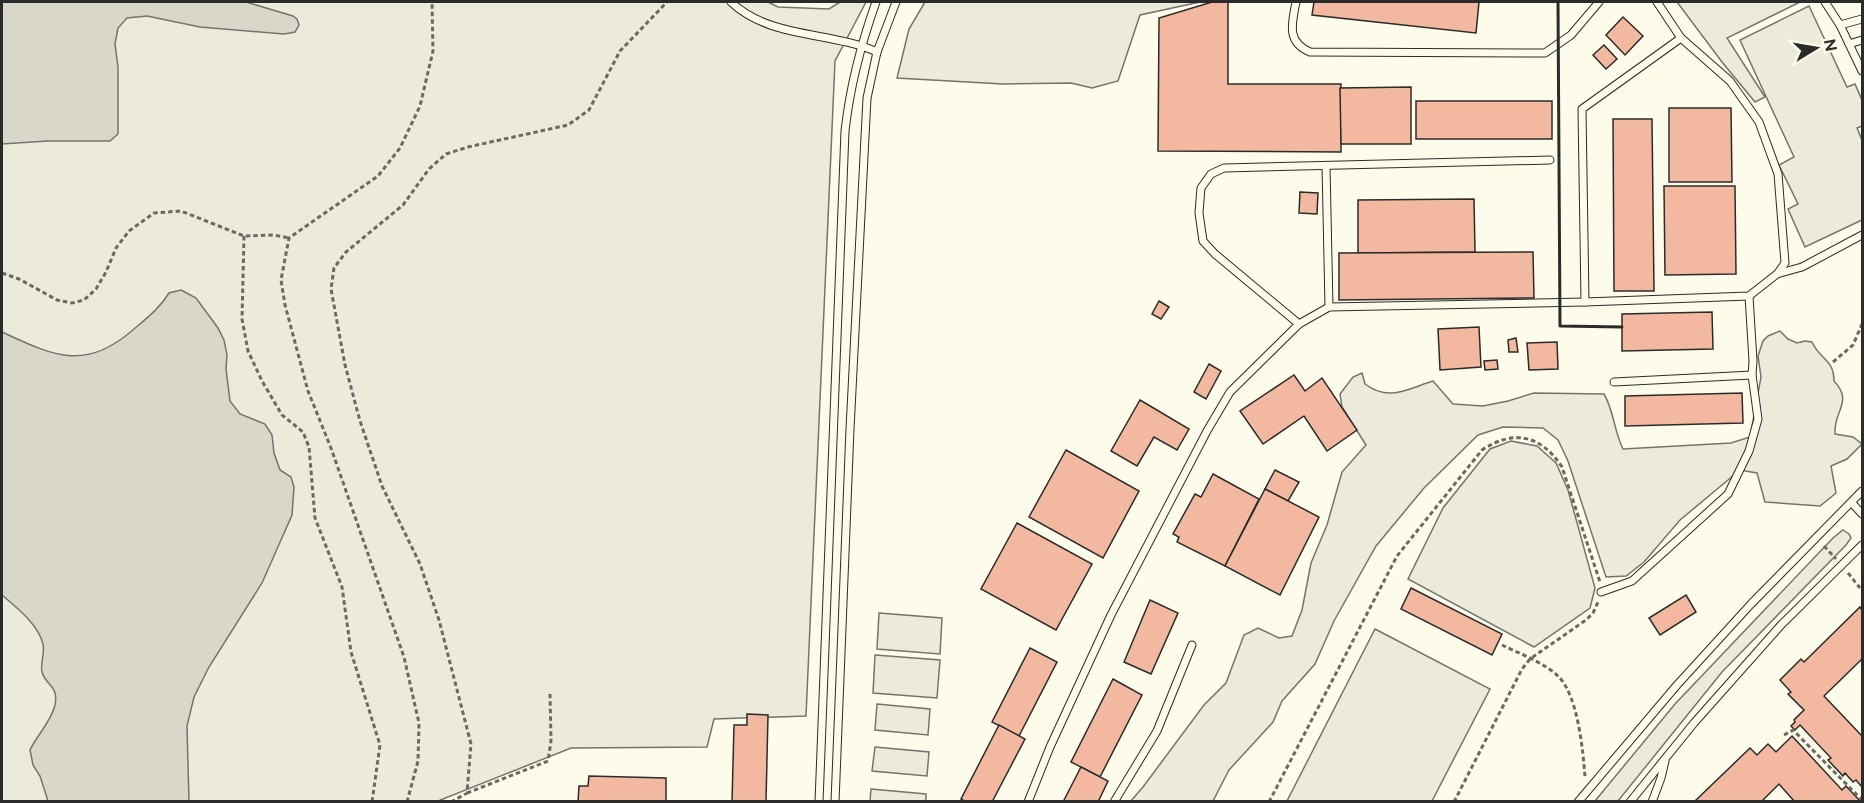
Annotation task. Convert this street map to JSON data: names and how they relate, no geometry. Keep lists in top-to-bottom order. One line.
{"north":"right"}
